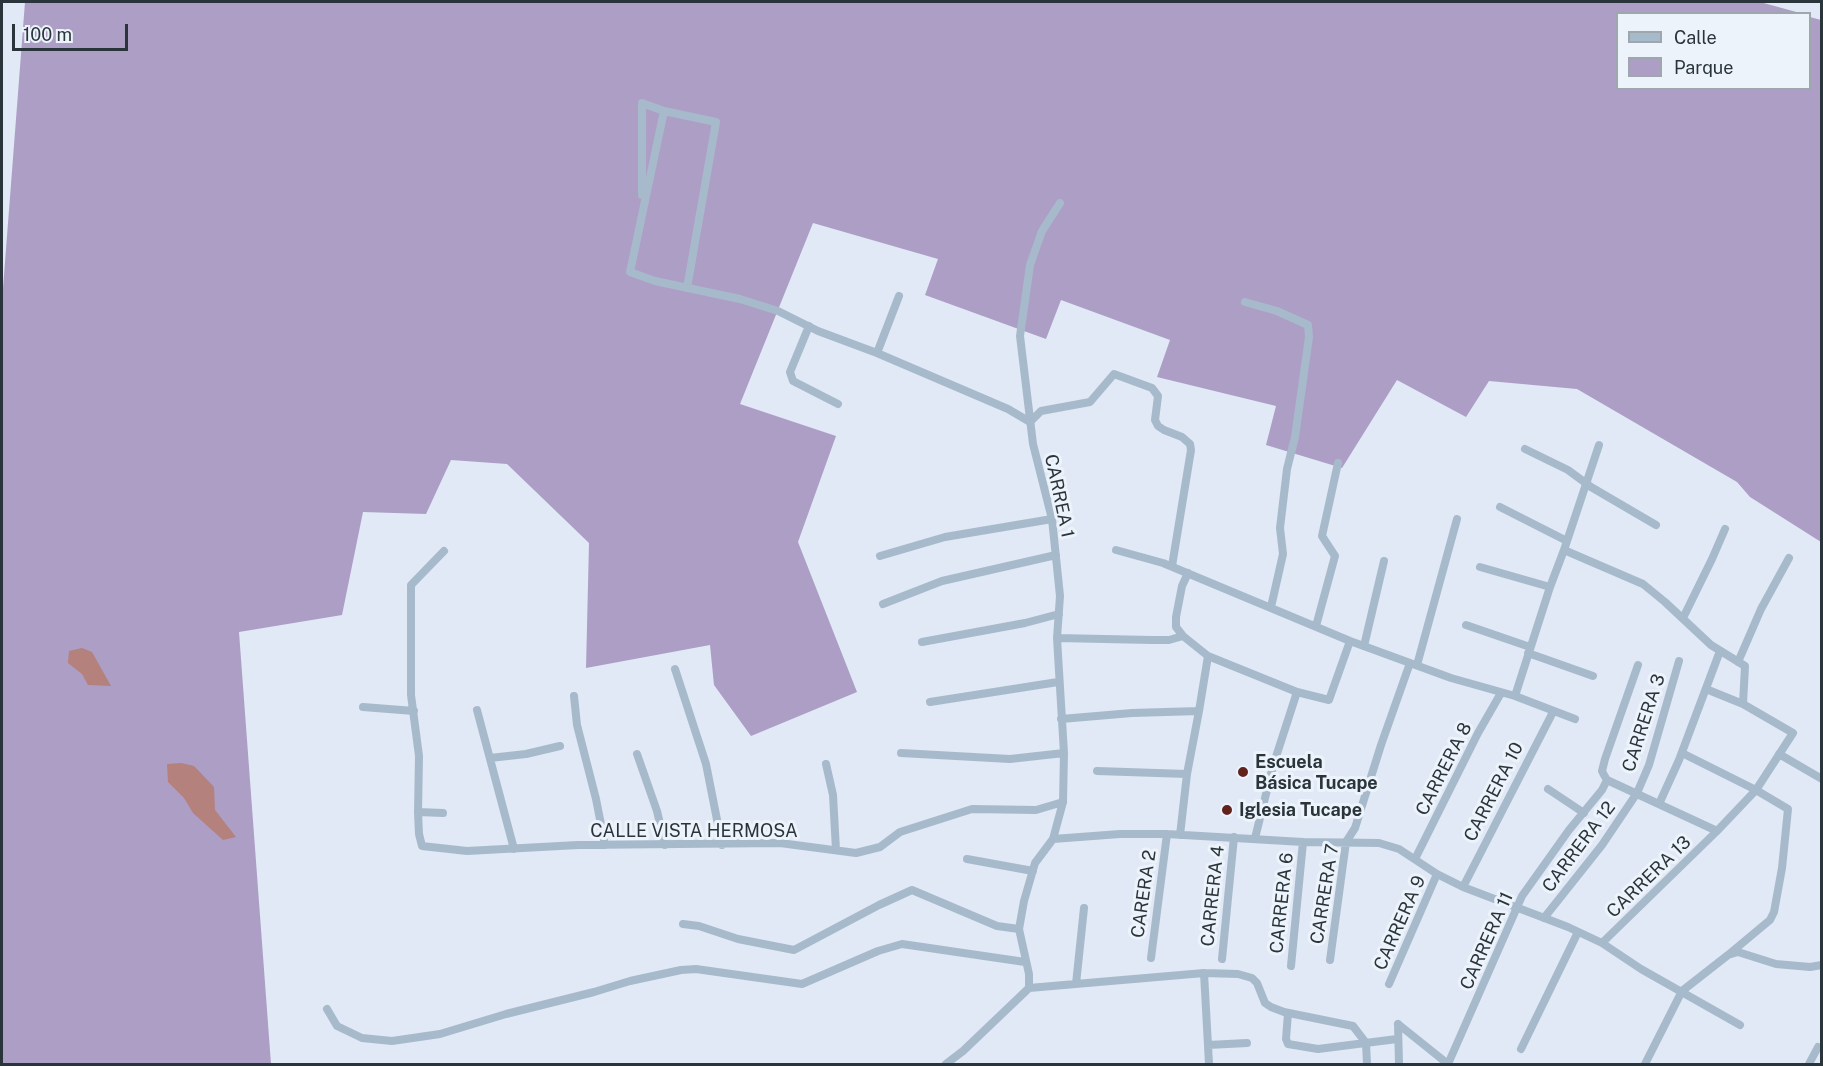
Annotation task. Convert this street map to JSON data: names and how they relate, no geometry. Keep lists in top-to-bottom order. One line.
{"streets":{"street":["CARREA 1","CARRERA 3","CARRERA 8","CARRERA 10","CALLE VISTA HERMOSA","CARRERA 12","CARRERA 13","CARERA 2","CARRERA 7","CARRERA 4","CARRERA 6","CARRERA 9","CARRERA 11"]},"crossings":[["CARREA 1","CALLE VISTA HERMOSA"],["CARRERA 3","CARRERA 12"]],"places":["Escuela Básica Tucape","Iglesia Tucape"],"legend":["Calle","Parque"],"scale_bar":"100 m"}
